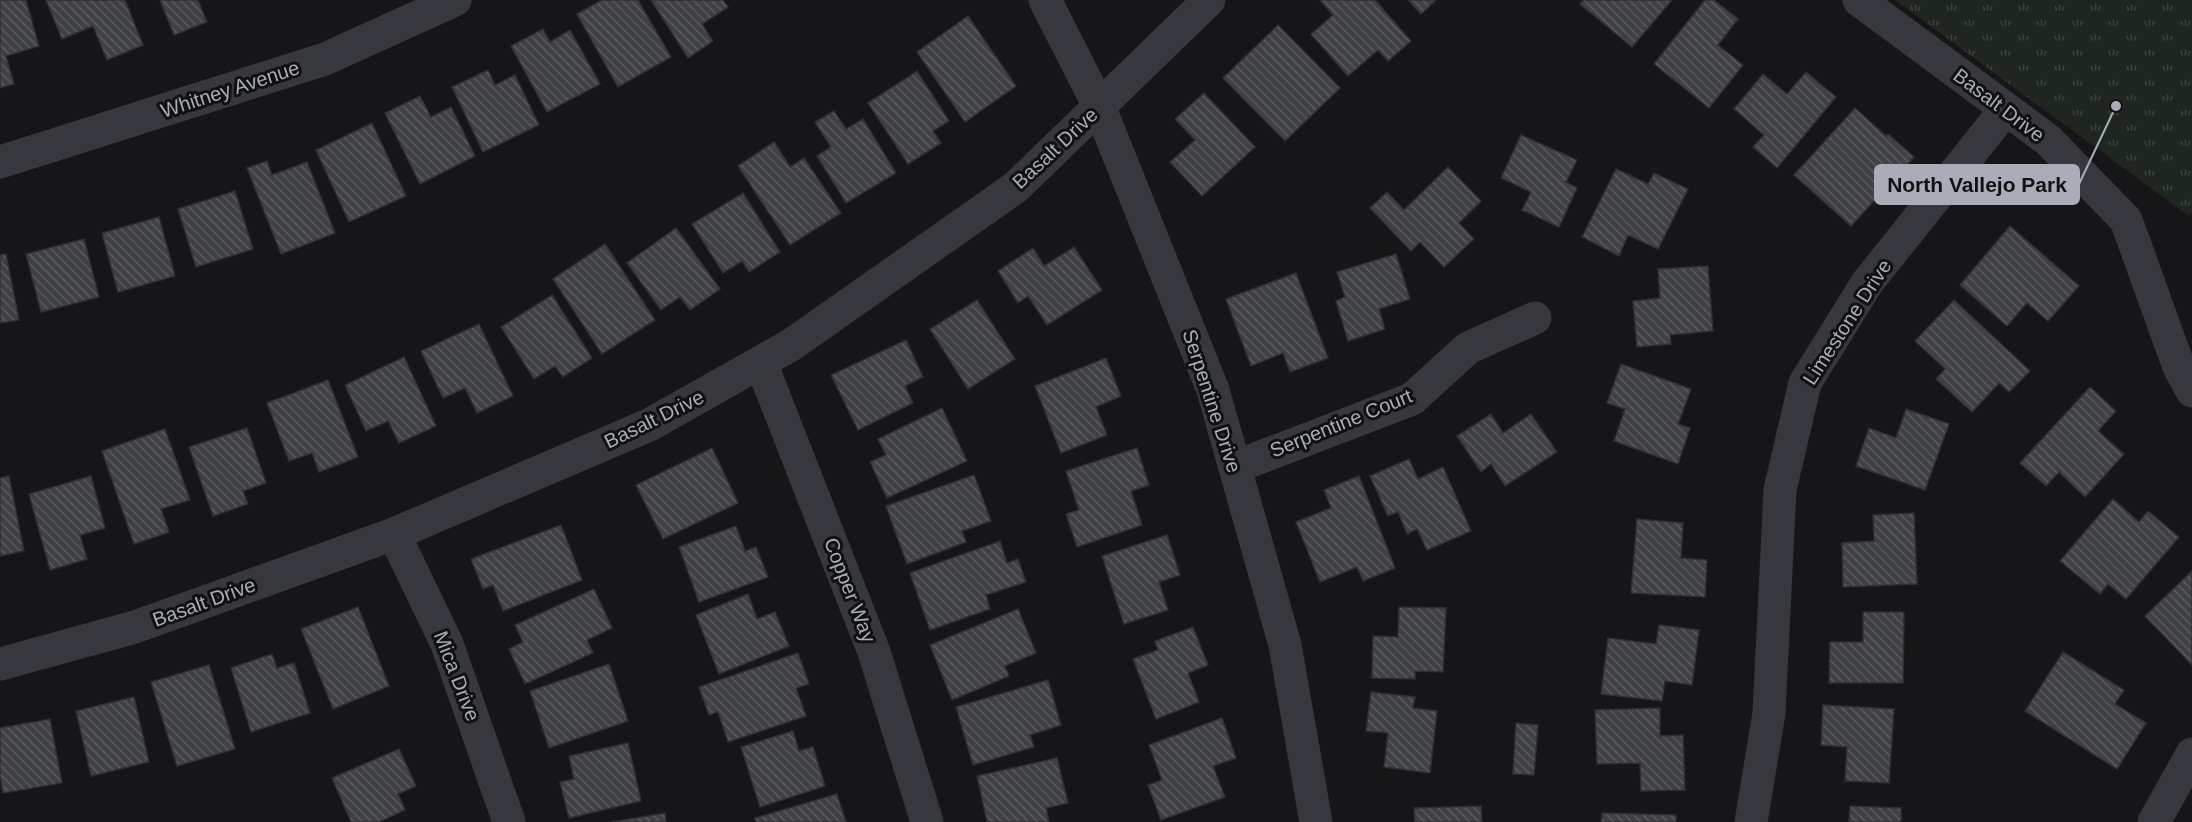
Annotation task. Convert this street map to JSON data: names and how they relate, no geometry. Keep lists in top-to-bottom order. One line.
{"streets":{"street":["Whitney Avenue","Basalt Drive","Limestone Drive","Serpentine Drive","Serpentine Court","Copper Way","Mica Drive"]},"crossings":[["Basalt Drive","Limestone Drive"],["Basalt Drive","Serpentine Drive"],["Basalt Drive","Copper Way"],["Basalt Drive","Mica Drive"],["Serpentine Drive","Serpentine Court"]],"places":["North Vallejo Park"]}
